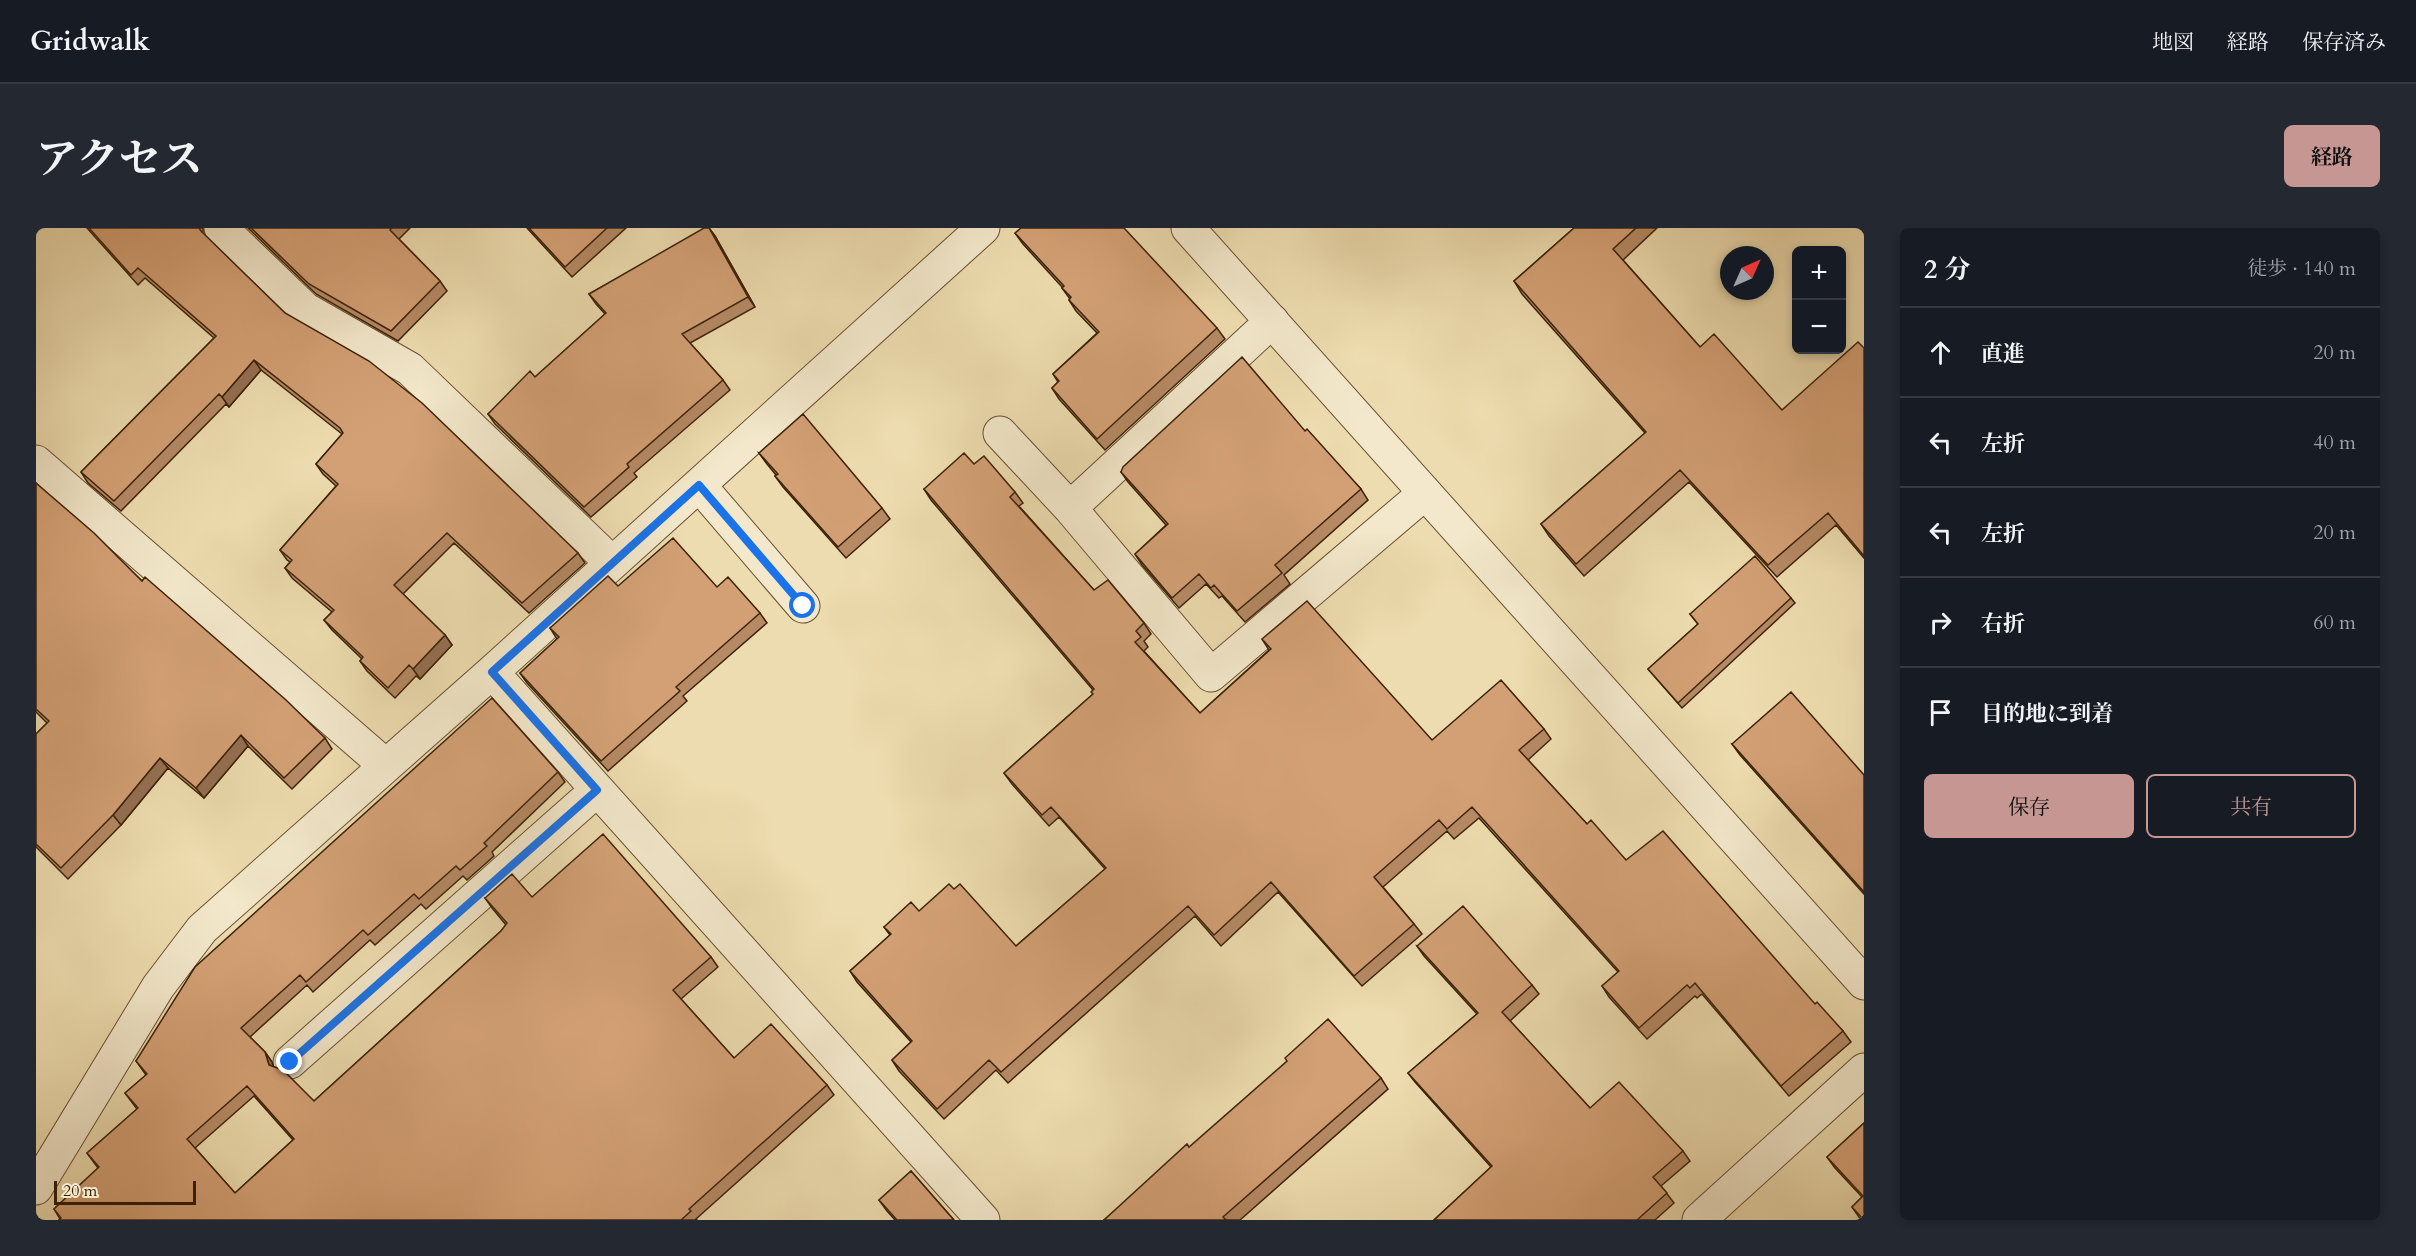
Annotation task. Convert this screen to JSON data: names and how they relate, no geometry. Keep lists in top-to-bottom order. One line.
{"scale_bar":"20 m","north":"top right","page":{"header":"Gridwalk","nav":["地図","経路","保存済み"],"title":"アクセス","buttons":["経路",["保存","共有"]],"heading":["2 分","徒歩 · 140 m"],"map_buttons":["+","−"],"list":[["直進","20 m"],["左折","40 m"],["左折","20 m"],["右折","60 m"],"目的地に到着"],"scale":"20 m"}}
